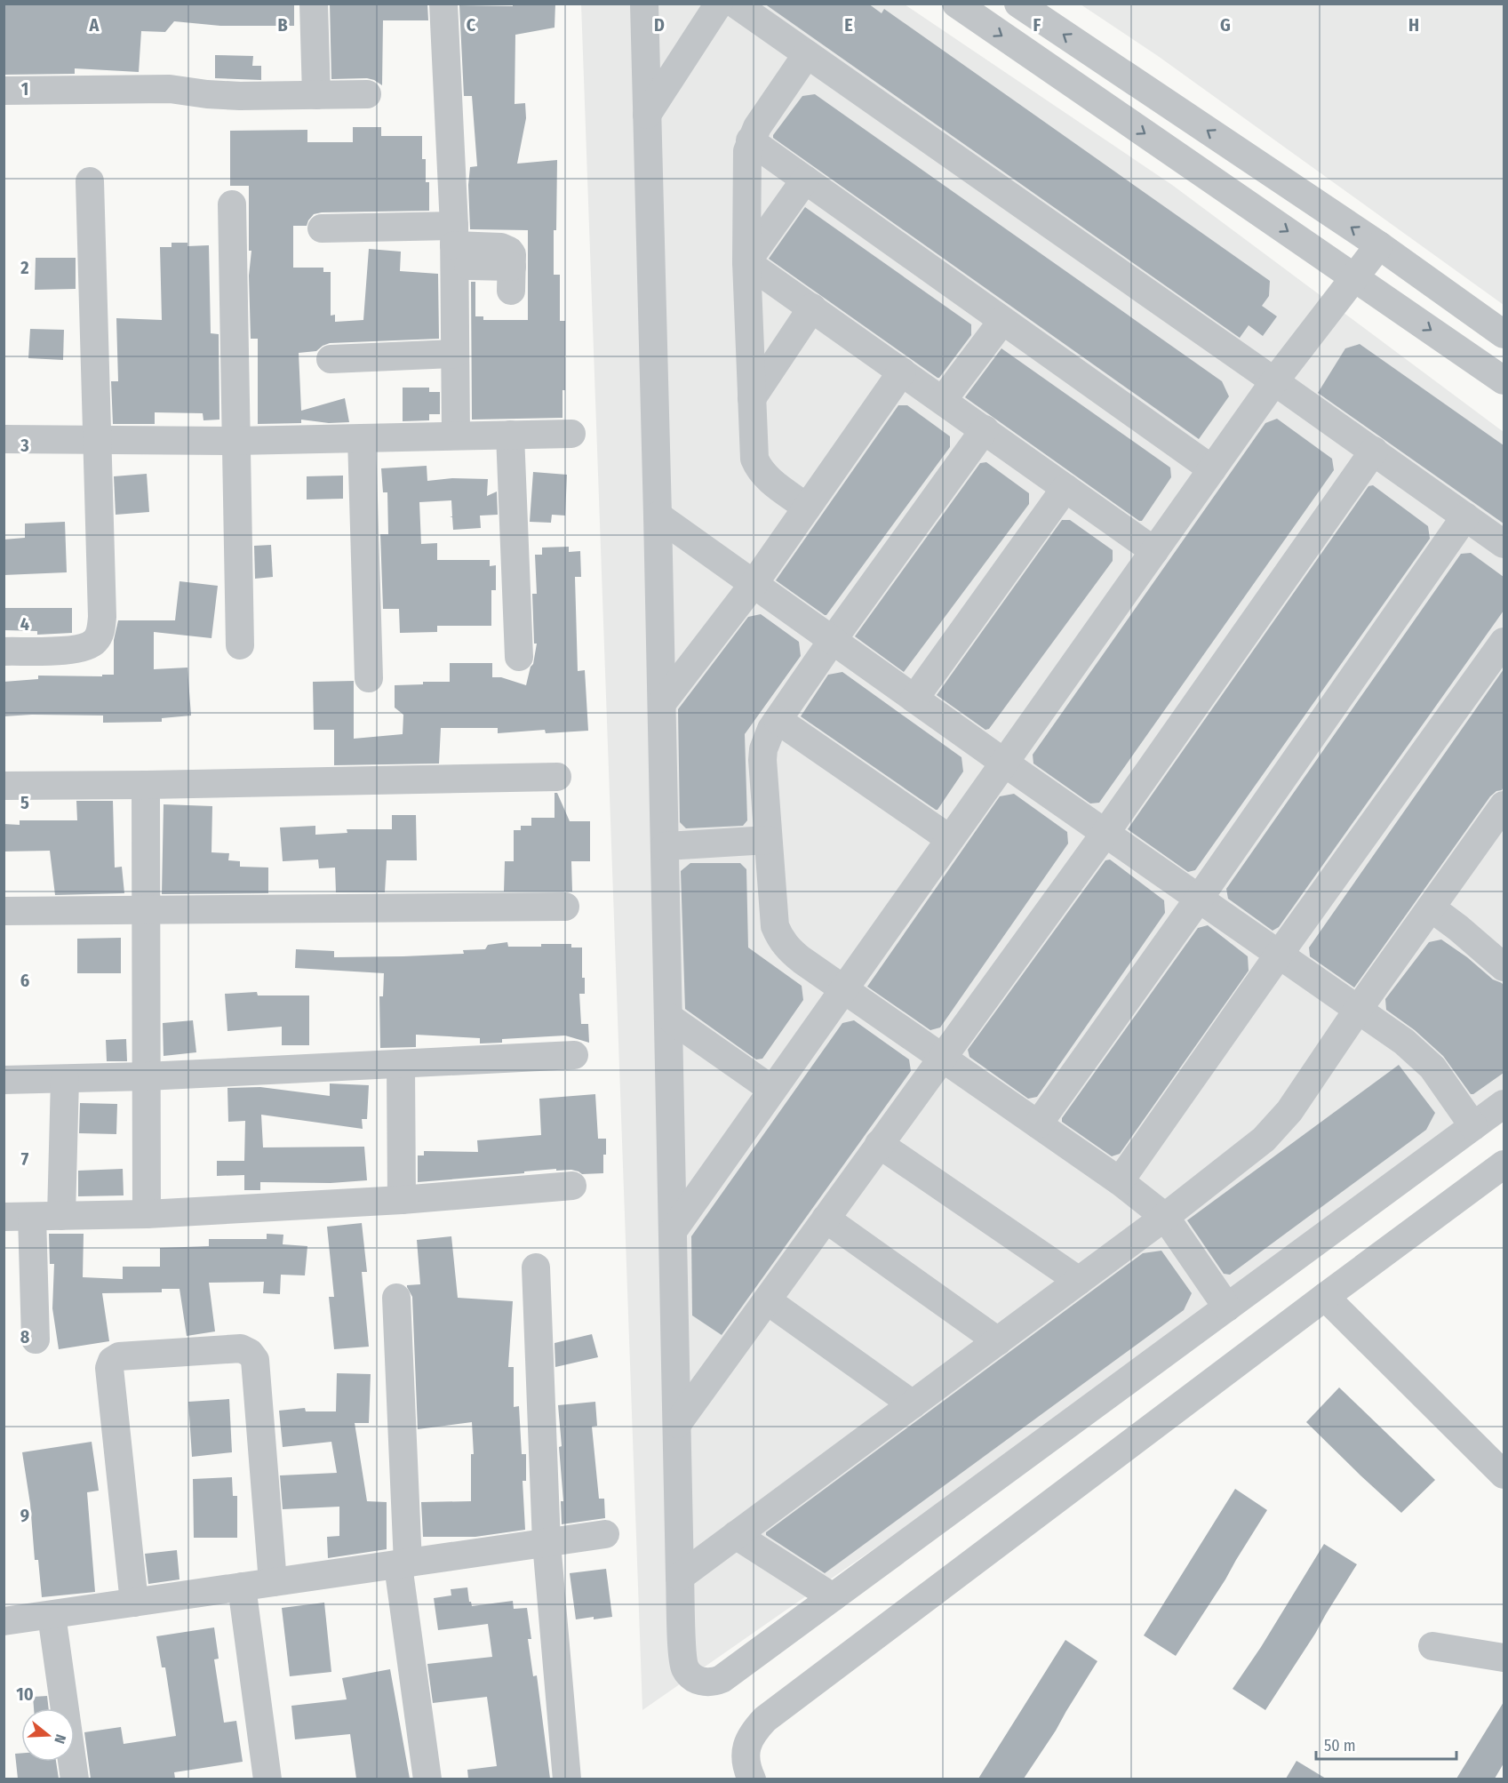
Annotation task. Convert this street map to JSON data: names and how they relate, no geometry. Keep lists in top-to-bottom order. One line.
{"scale_bar":"50 m","north":"right","grid":{"columns":["A","B","C","D","E","F","G","H"],"rows":["1","2","3","4","5","6","7","8","9","10"]}}
